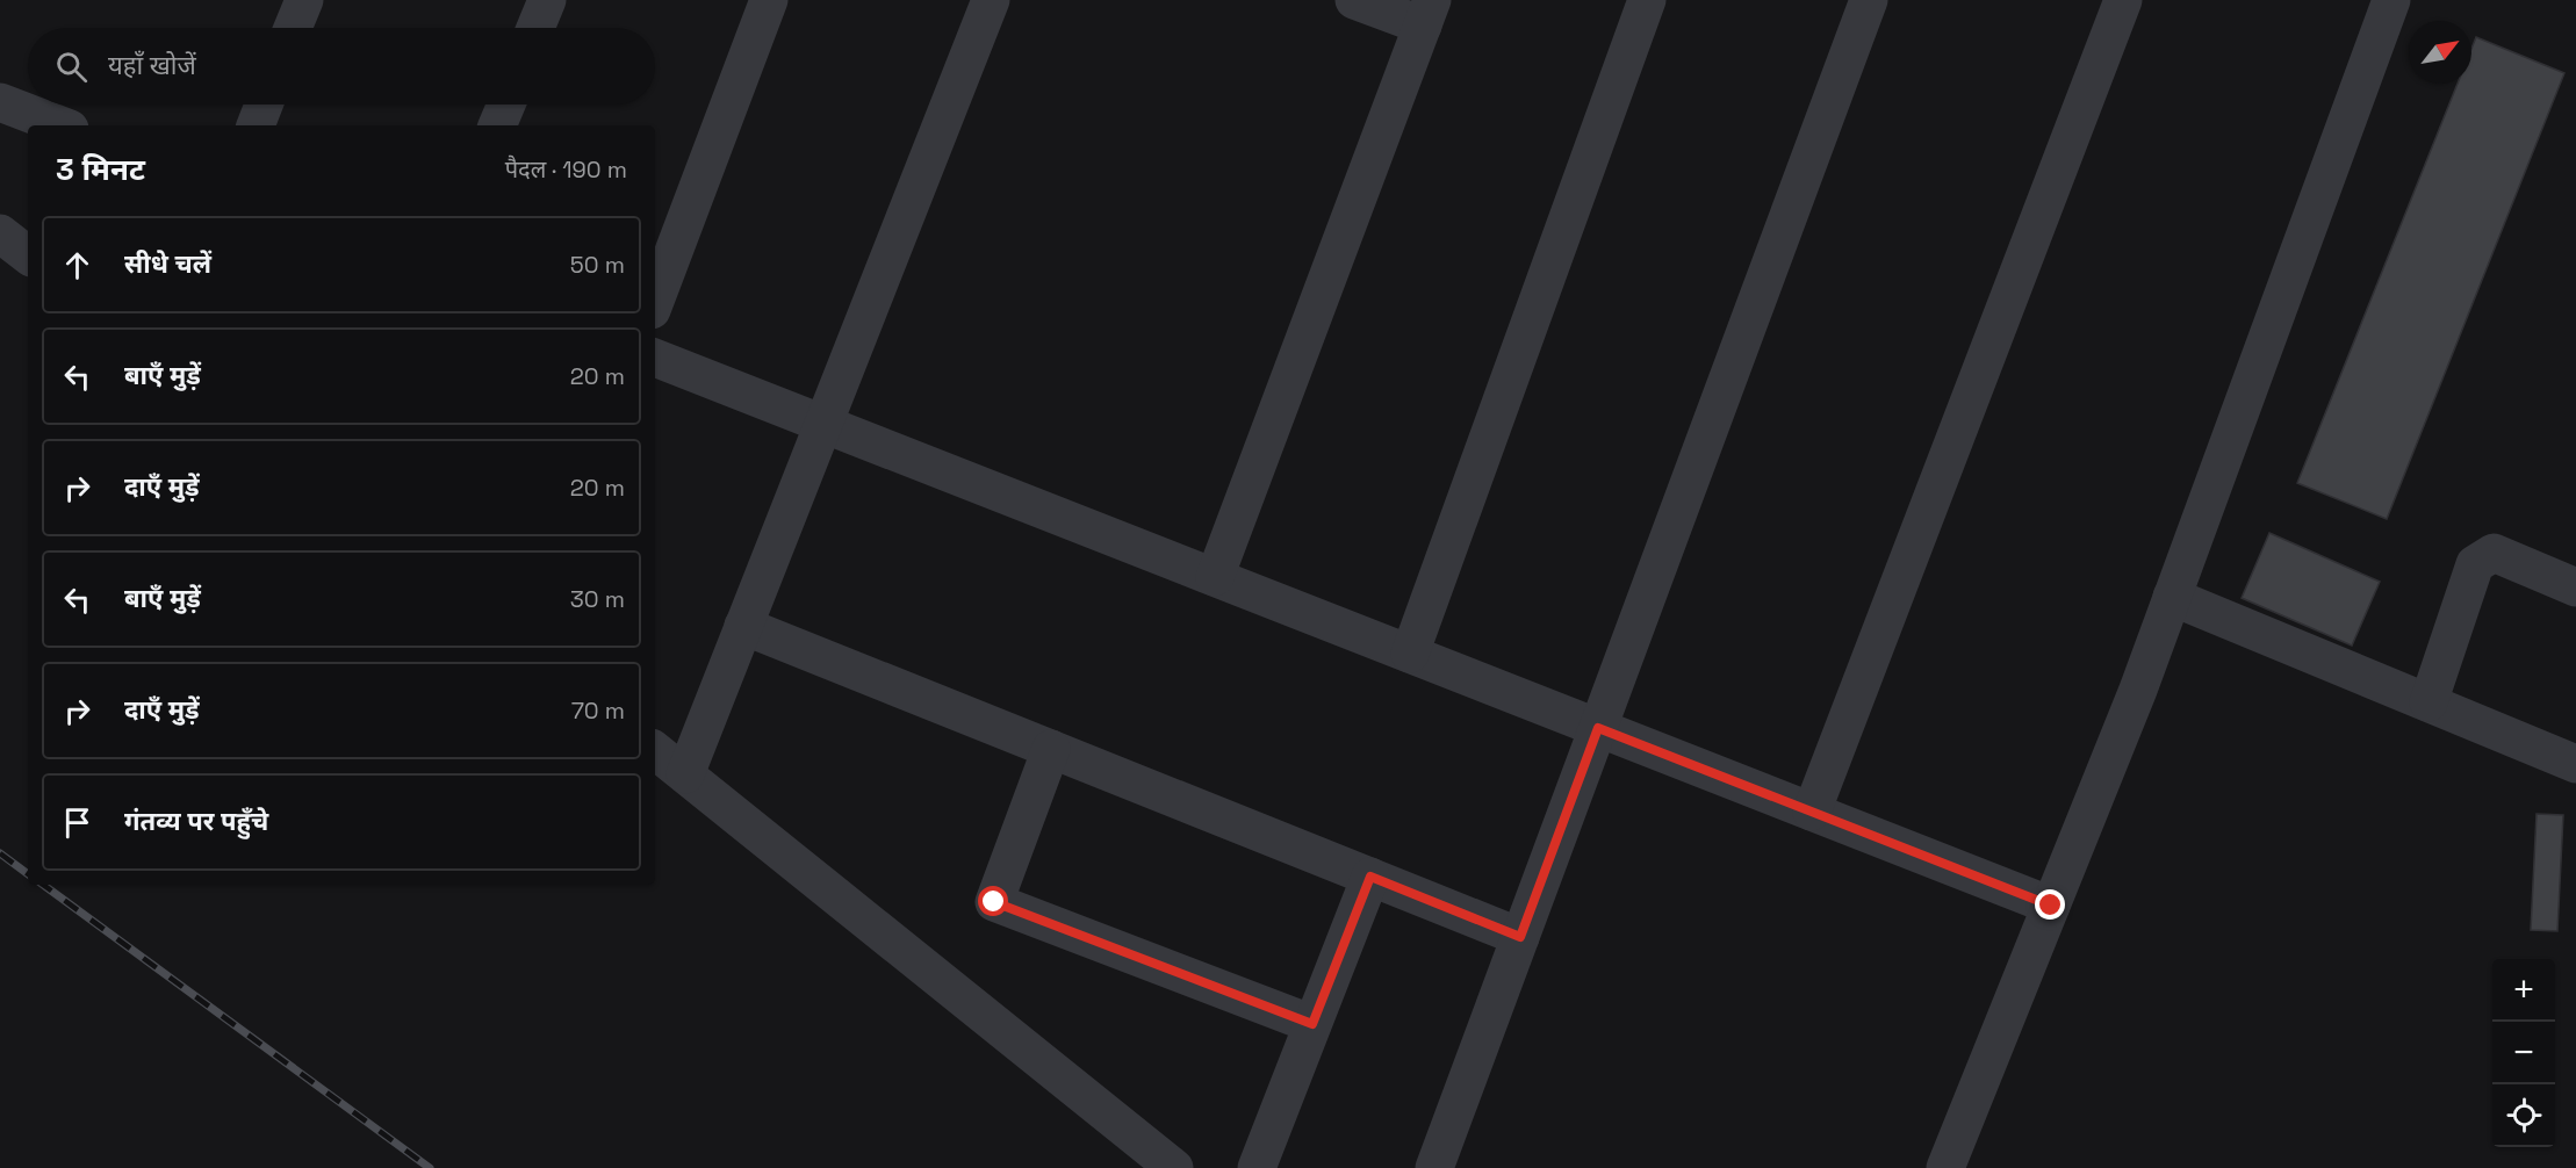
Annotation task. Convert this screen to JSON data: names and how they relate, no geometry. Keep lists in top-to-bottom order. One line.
{"north":"top right","page":{"search":"यहाँ खोजें","heading":["3 मिनट","पैदल · 190 m"],"list":[["सीधे चलें","50 m"],["बाएँ मुड़ें","20 m"],["दाएँ मुड़ें","20 m"],["बाएँ मुड़ें","30 m"],["दाएँ मुड़ें","70 m"],"गंतव्य पर पहुँचे"],"map_buttons":["+","−"]}}
